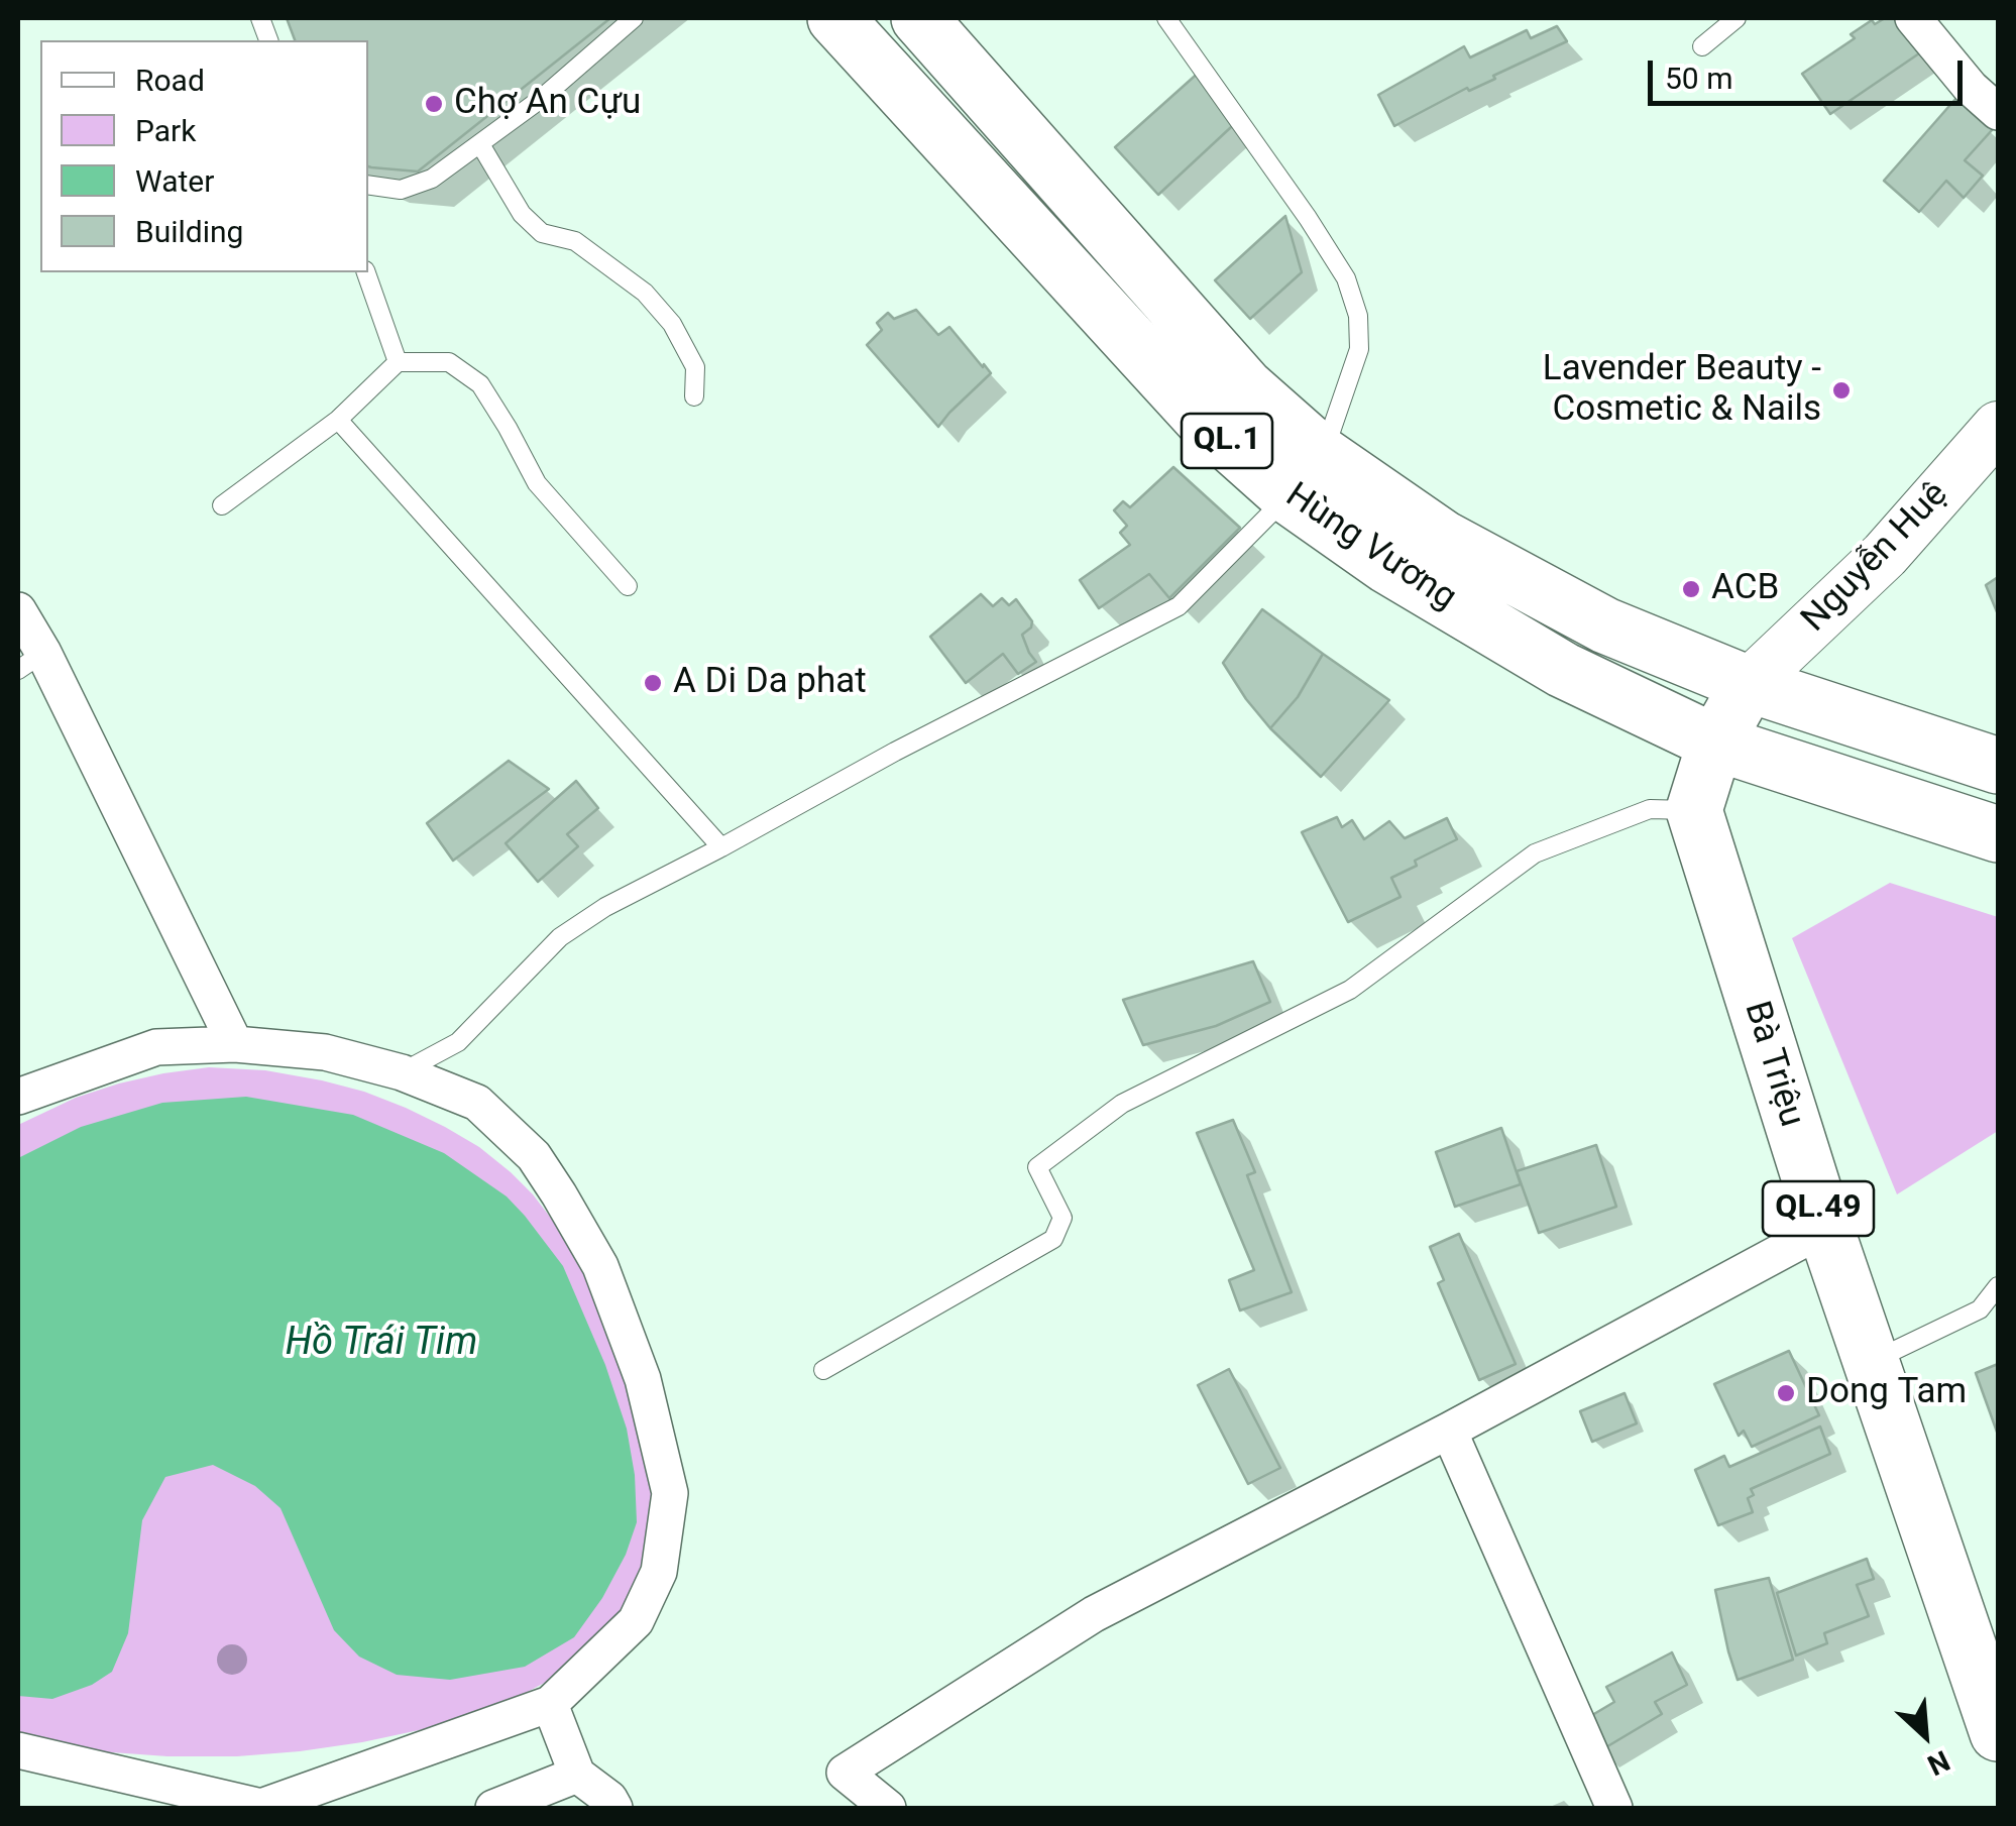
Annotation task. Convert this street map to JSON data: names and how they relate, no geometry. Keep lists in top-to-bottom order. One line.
{"streets":{"main road":["QL.1","Hùng Vương","Nguyễn Huệ","Bà Triệu","QL.49"]},"crossings":[["Hùng Vương","Nguyễn Huệ"]],"water":["Hồ Trái Tim"],"places":["Chợ An Cựu","Lavender Beauty - Cosmetic & Nails","ACB","A Di Da phat","Dong Tam"],"legend":["Road","Park","Water","Building"],"scale_bar":"50 m","north":"bottom right"}
